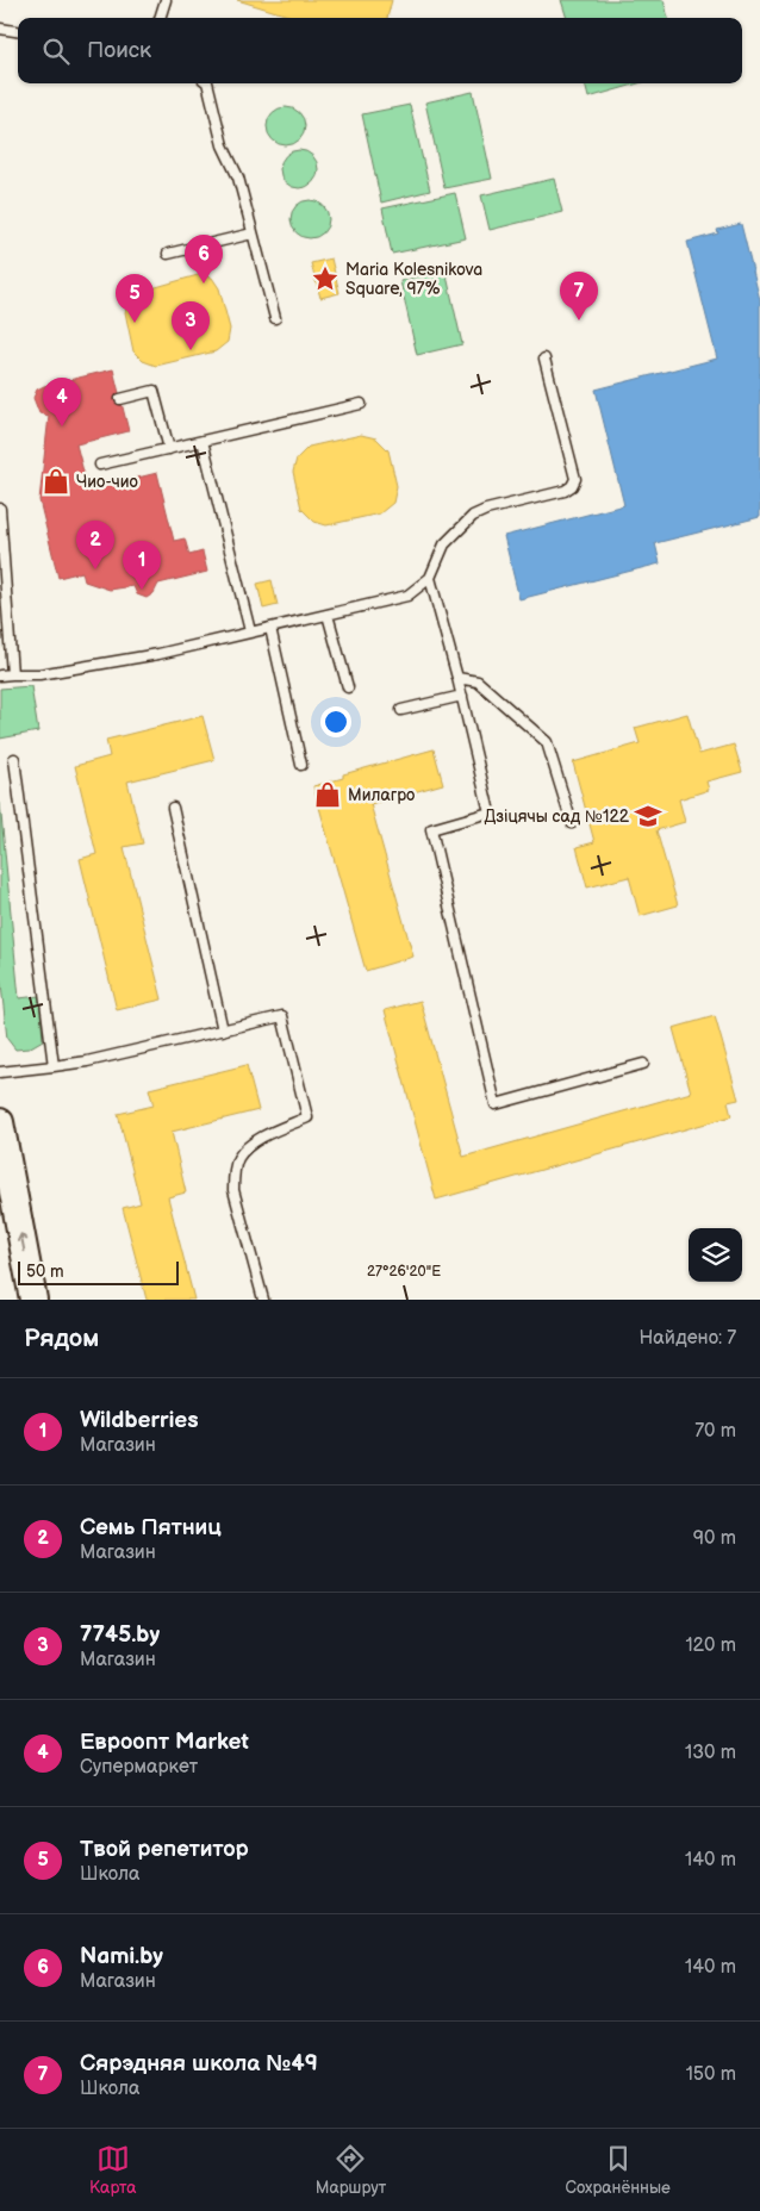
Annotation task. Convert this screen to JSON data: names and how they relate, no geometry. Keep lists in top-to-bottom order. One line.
{"places":{"place":["Maria Kolesnikova Square, 97%"],"shop":["Чио-чио","Милагро"],"school or university":["Дзіцячы сад №122"]},"scale_bar":"50 m","page":{"search":"Поиск","pins":["6","7","5","3","4","2","1"],"scale":"50 m","heading":["Рядом","Найдено: 7"],"list":[{"mark":"1","name":"Wildberries","note":"Магазин","value":"70 m"},{"mark":"2","name":"Семь Пятниц","note":"Магазин","value":"90 m"},{"mark":"3","name":"7745.by","note":"Магазин","value":"120 m"},{"mark":"4","name":"Евроопт Market","note":"Супермаркет","value":"130 m"},{"mark":"5","name":"Твой репетитор","note":"Школа","value":"140 m"},{"mark":"6","name":"Nami.by","note":"Магазин","value":"140 m"},{"mark":"7","name":"Сярэдняя школа №49","note":"Школа","value":"150 m"}],"nav":["Карта","Маршрут","Сохранённые"]},"coordinates":["27°26'20\"E"]}
